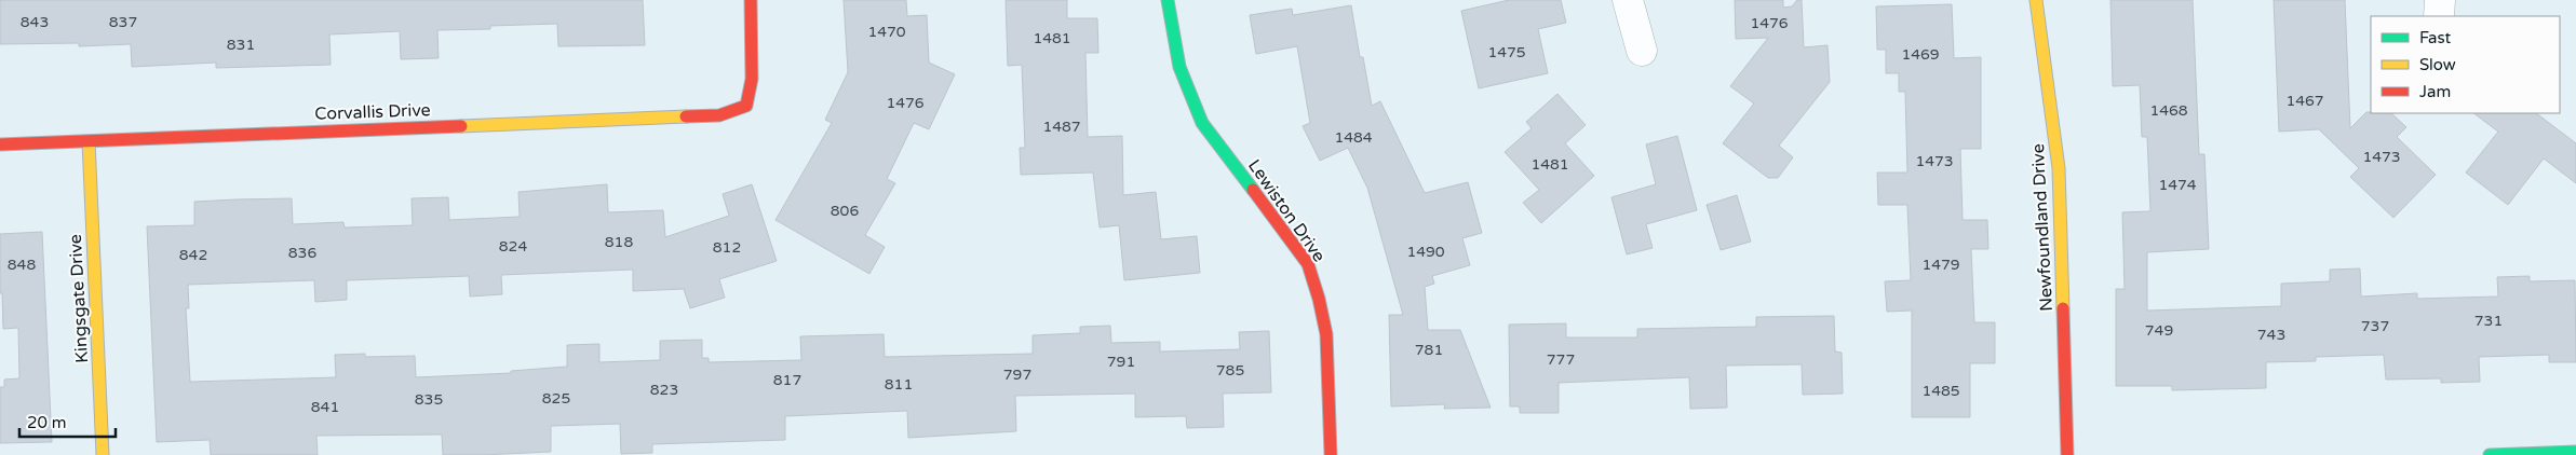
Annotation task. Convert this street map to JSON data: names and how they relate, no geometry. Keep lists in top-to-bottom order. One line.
{"streets":{"street":["Corvallis Drive","Lewiston Drive","Newfoundland Drive","Kingsgate Drive"]},"crossings":[["Corvallis Drive","Kingsgate Drive"]],"house_numbers":["843","837","1476","1470","1481","831","1475","1469","1467","1476","1468","1487","1484","1473","1473","1481","1474","806","818","824","812","1490","836","842","848","1479","731","737","749","743","781","777","791","785","797","817","811","823","1485","825","835","841"],"legend":["Fast","Slow","Jam"],"scale_bar":"20 m"}
